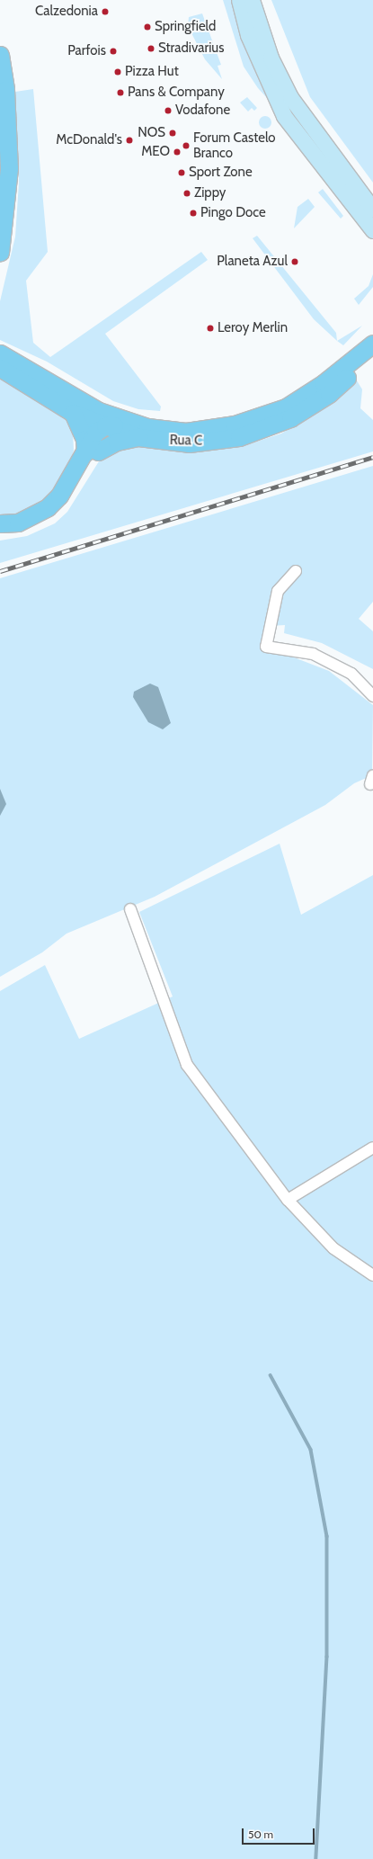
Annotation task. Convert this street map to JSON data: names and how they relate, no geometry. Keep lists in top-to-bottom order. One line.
{"streets":{"main road":["Rua C"]},"places":["Calzedonia","Springfield","Stradivarius","Parfois","Pizza Hut","Pans & Company","Vodafone","NOS","McDonald's","Forum Castelo Branco","MEO","Sport Zone","Zippy","Pingo Doce","Planeta Azul","Leroy Merlin"],"scale_bar":"50 m"}
